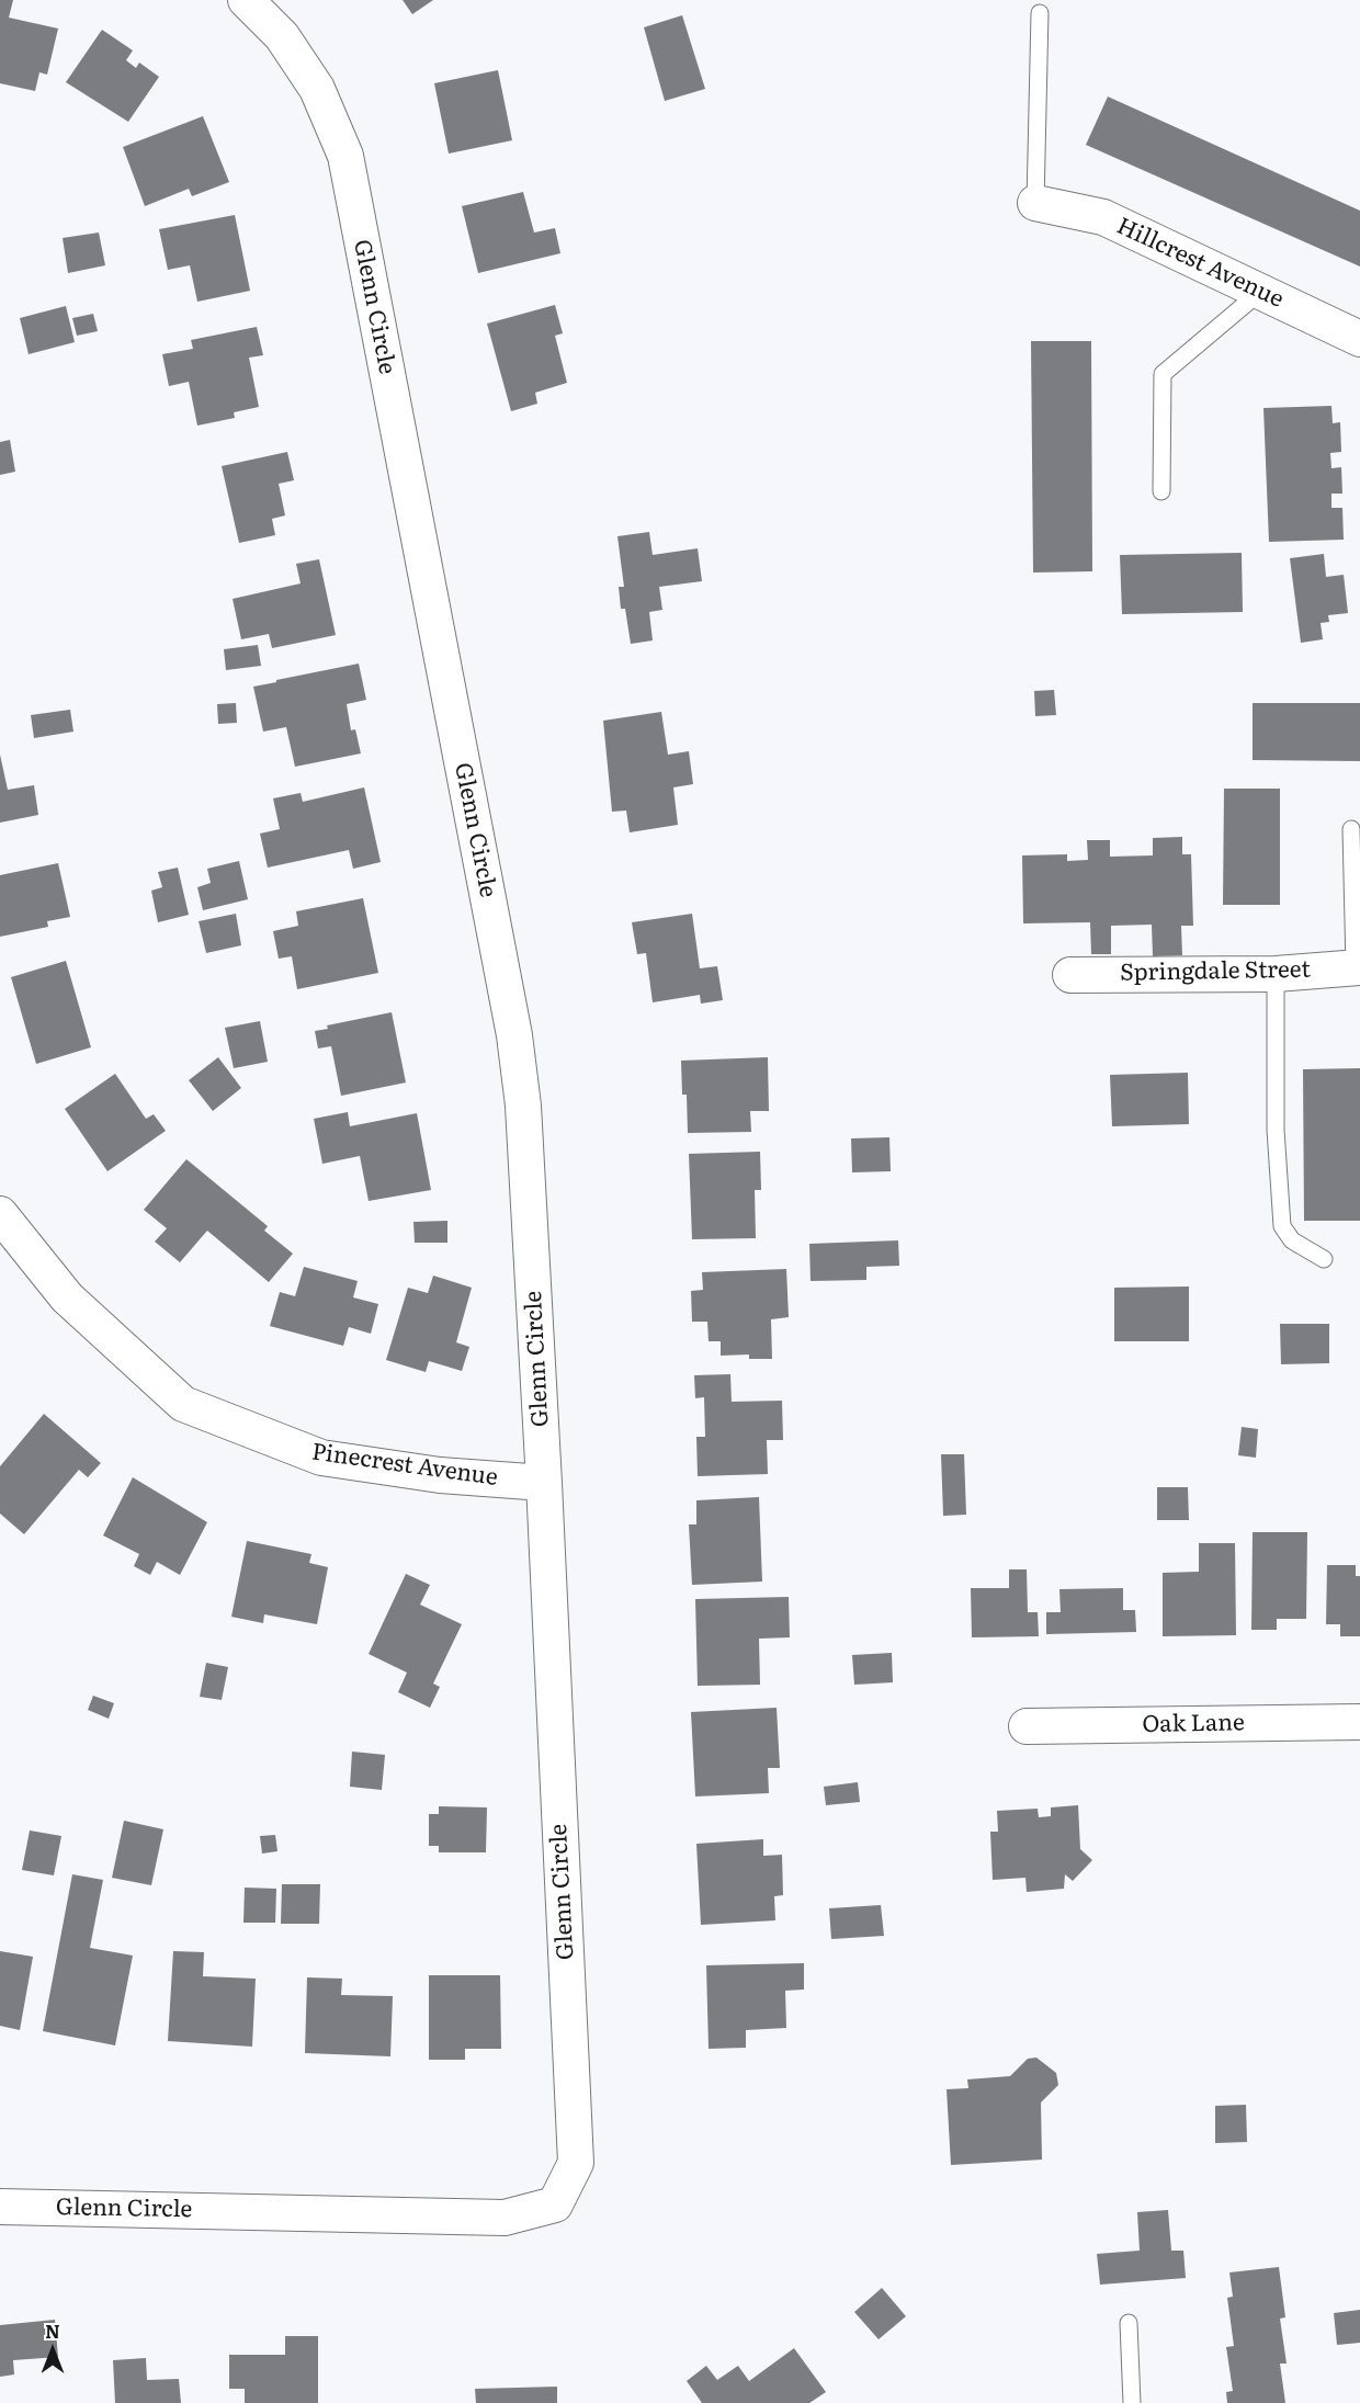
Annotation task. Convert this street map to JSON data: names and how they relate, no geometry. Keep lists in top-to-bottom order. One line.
{"streets":{"street":["Hillcrest Avenue","Glenn Circle","Springdale Street","Pinecrest Avenue","Oak Lane"]},"crossings":[["Glenn Circle","Pinecrest Avenue"]],"north":"top"}
